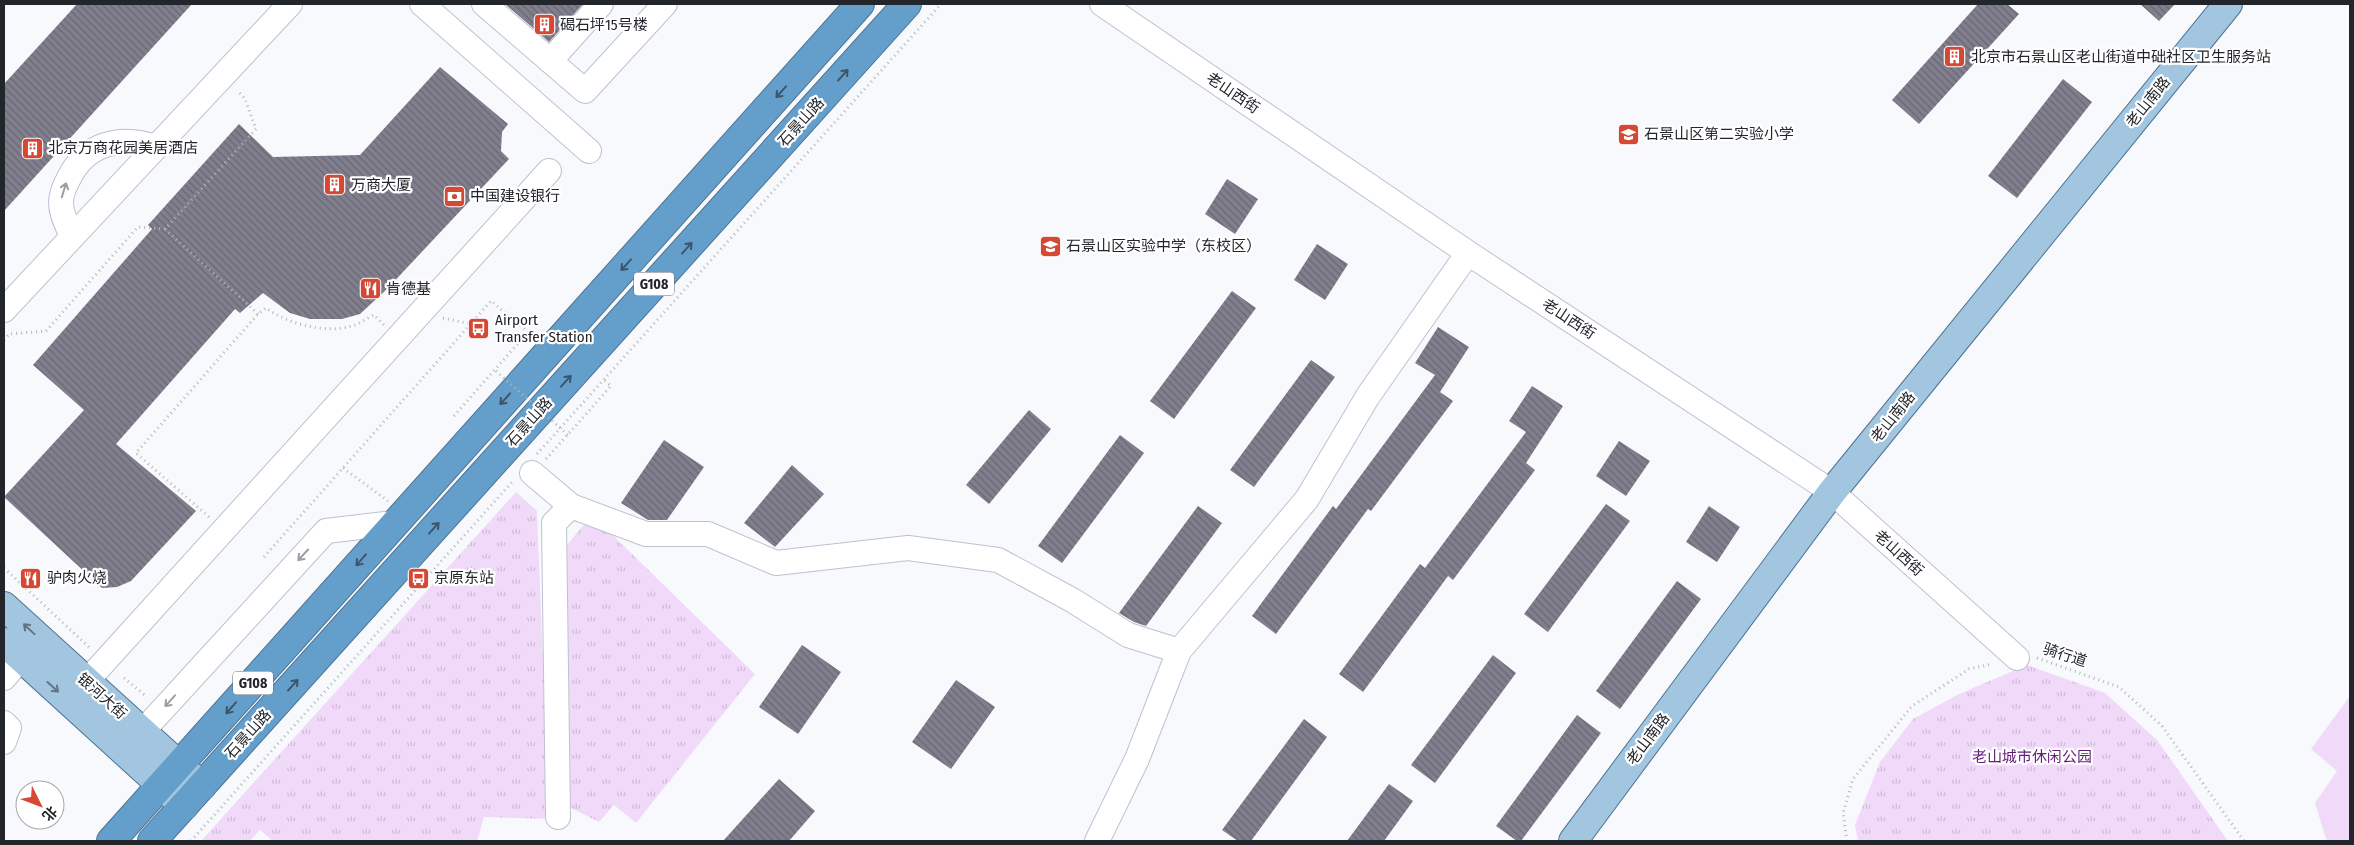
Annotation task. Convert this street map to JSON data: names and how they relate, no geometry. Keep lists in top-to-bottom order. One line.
{"streets":{"highway":["石景山路","G108"],"main road":["老山南路","银河大街"],"street":["老山西街"],"path":["骑行道"]},"crossings":[["老山西街","老山南路"],["老山西街","骑行道"],["石景山路","银河大街"]],"parks":["老山城市休闲公园"],"places":{"building":["碣石坪15号楼","北京市石景山区老山街道中础社区卫生服务站","北京万商花园美居酒店","万商大厦"],"school or university":["石景山区第二实验小学","石景山区实验中学（东校区）"],"bank":["中国建设银行"],"restaurant":["肯德基","驴肉火烧"],"bus stop":["Airport Transfer Station","京原东站"]},"north":"bottom right"}
